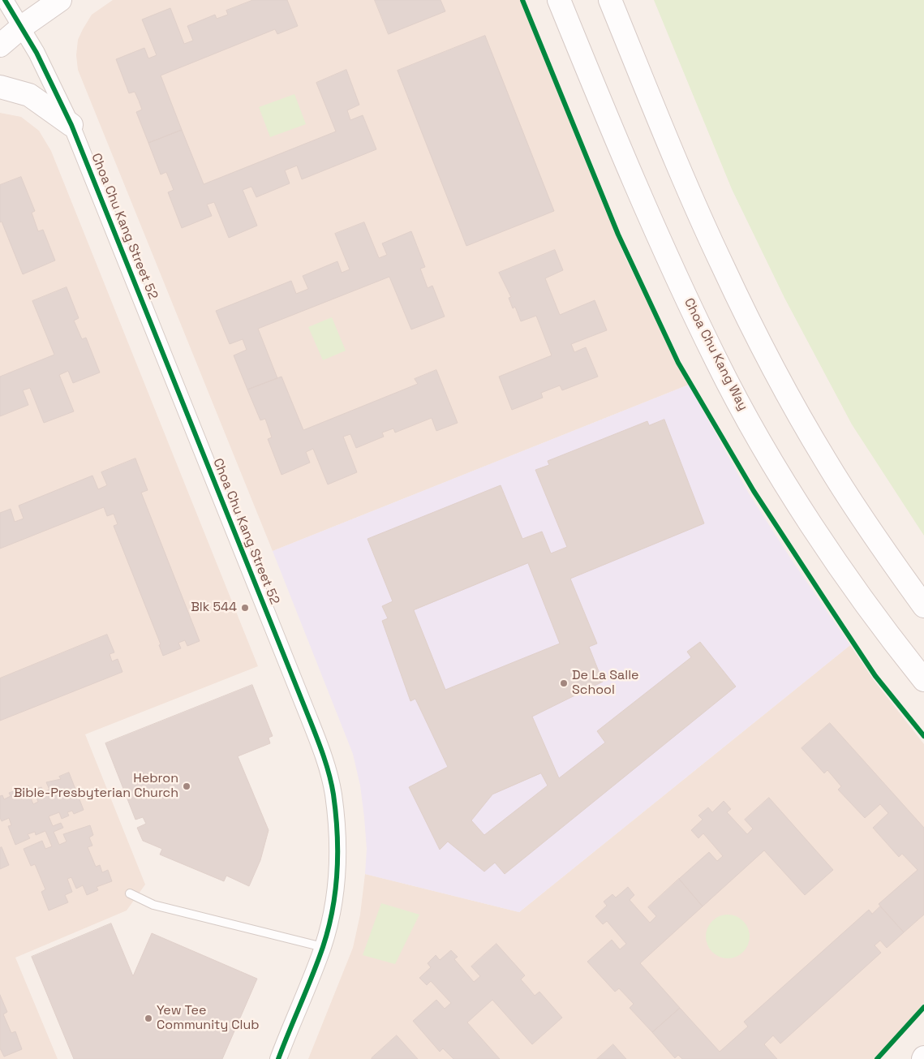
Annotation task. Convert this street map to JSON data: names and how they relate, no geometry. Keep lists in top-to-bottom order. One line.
{"streets":{"main road":["Choa Chu Kang Way"],"street":["Choa Chu Kang Street 52"]},"places":["Blk 544","De La Salle School","Hebron Bible-Presbyterian Church","Yew Tee Community Club"]}
